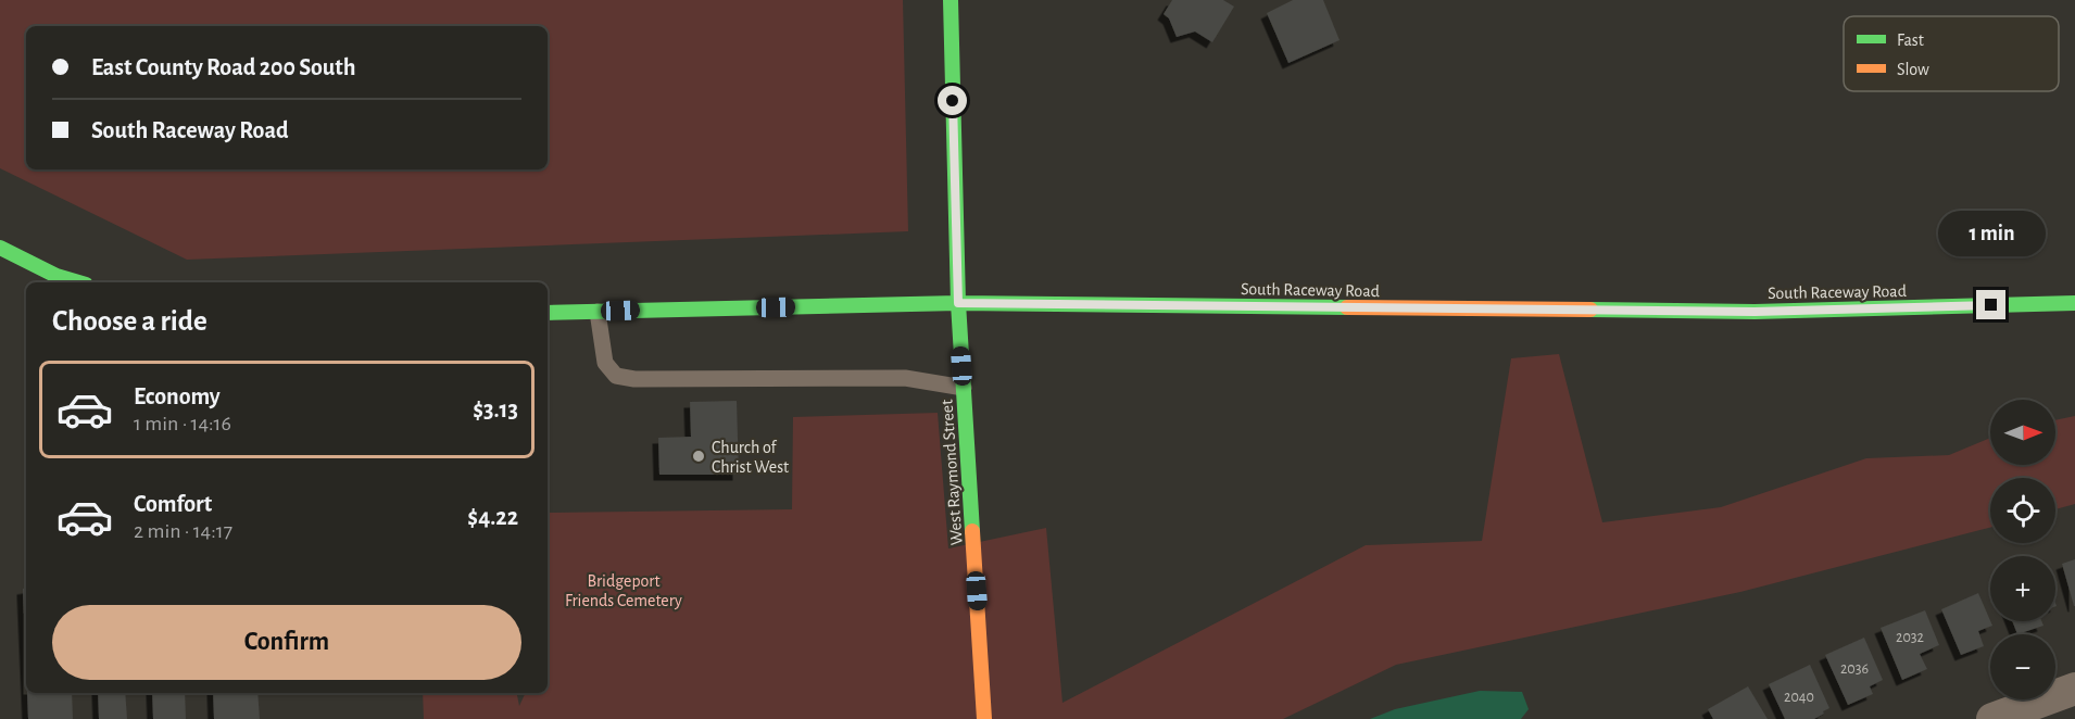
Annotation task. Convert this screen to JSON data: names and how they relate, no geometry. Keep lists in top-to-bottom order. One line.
{"streets":{"main road":["South Raceway Road","West Raymond Street"]},"crossings":[["South Raceway Road","West Raymond Street"]],"parks":["Bridgeport Friends Cemetery"],"places":["Church of Christ West"],"house_numbers":["2032","2036","2040"],"legend":["Fast","Slow"],"north":"right","page":{"banner":["East County Road 200 South","South Raceway Road"],"bubble":"1 min","heading":"Choose a ride","list":[{"name":"Economy","note":"1 min · 14:16","value":"$3.13"},{"name":"Comfort","note":"2 min · 14:17","value":"$4.22"}],"map_buttons":["+","−"],"buttons":"Confirm"}}
